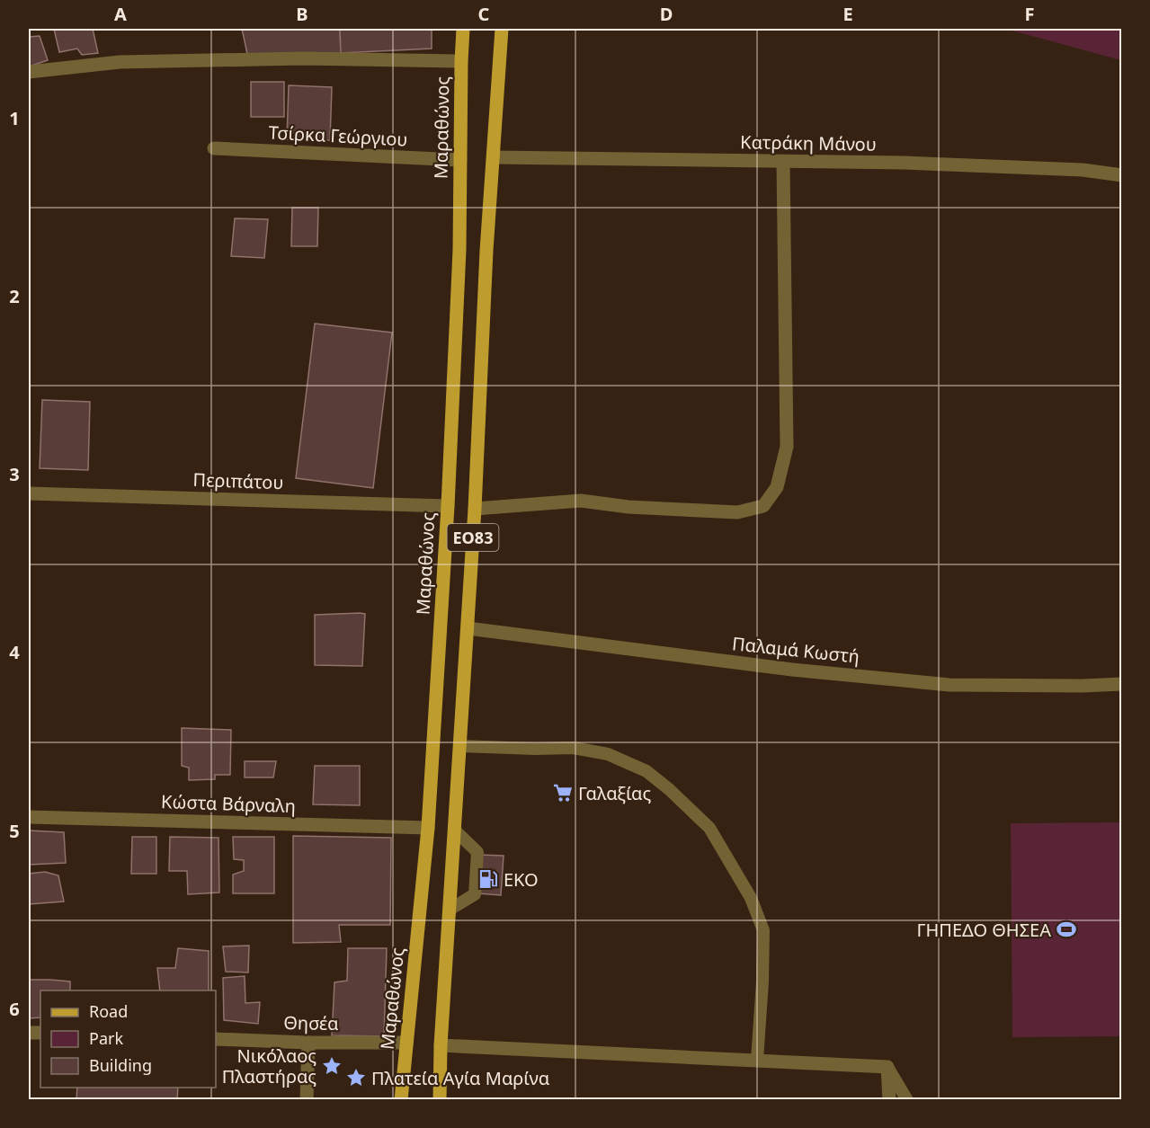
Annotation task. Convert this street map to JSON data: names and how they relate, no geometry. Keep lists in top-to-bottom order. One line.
{"streets":{"main road":["Μαραθώνος","ΕΟ83"],"street":["Τσίρκα Γεώργιου","Κατράκη Μάνου","Περιπάτου","Παλαμά Κωστή","Κώστα Βάρναλη","Θησέα"]},"crossings":[["Μαραθώνος","Τσίρκα Γεώργιου"],["Μαραθώνος","Περιπάτου"],["Μαραθώνος","Κώστα Βάρναλη"],["Μαραθώνος","Θησέα"],["Κατράκη Μάνου","ΕΟ83"],["ΕΟ83","Παλαμά Κωστή"]],"places":{"supermarket":["Γαλαξίας"],"fuel station":["EKO"],"sports":["ΓΗΠΕΔΟ ΘΗΣΕΑ"],"place":["Νικόλαος Πλαστήρας","Πλατεία Αγία Μαρίνα"]},"legend":["Road","Park","Building"],"grid":{"columns":["A","B","C","D","E","F"],"rows":["1","2","3","4","5","6"]}}
